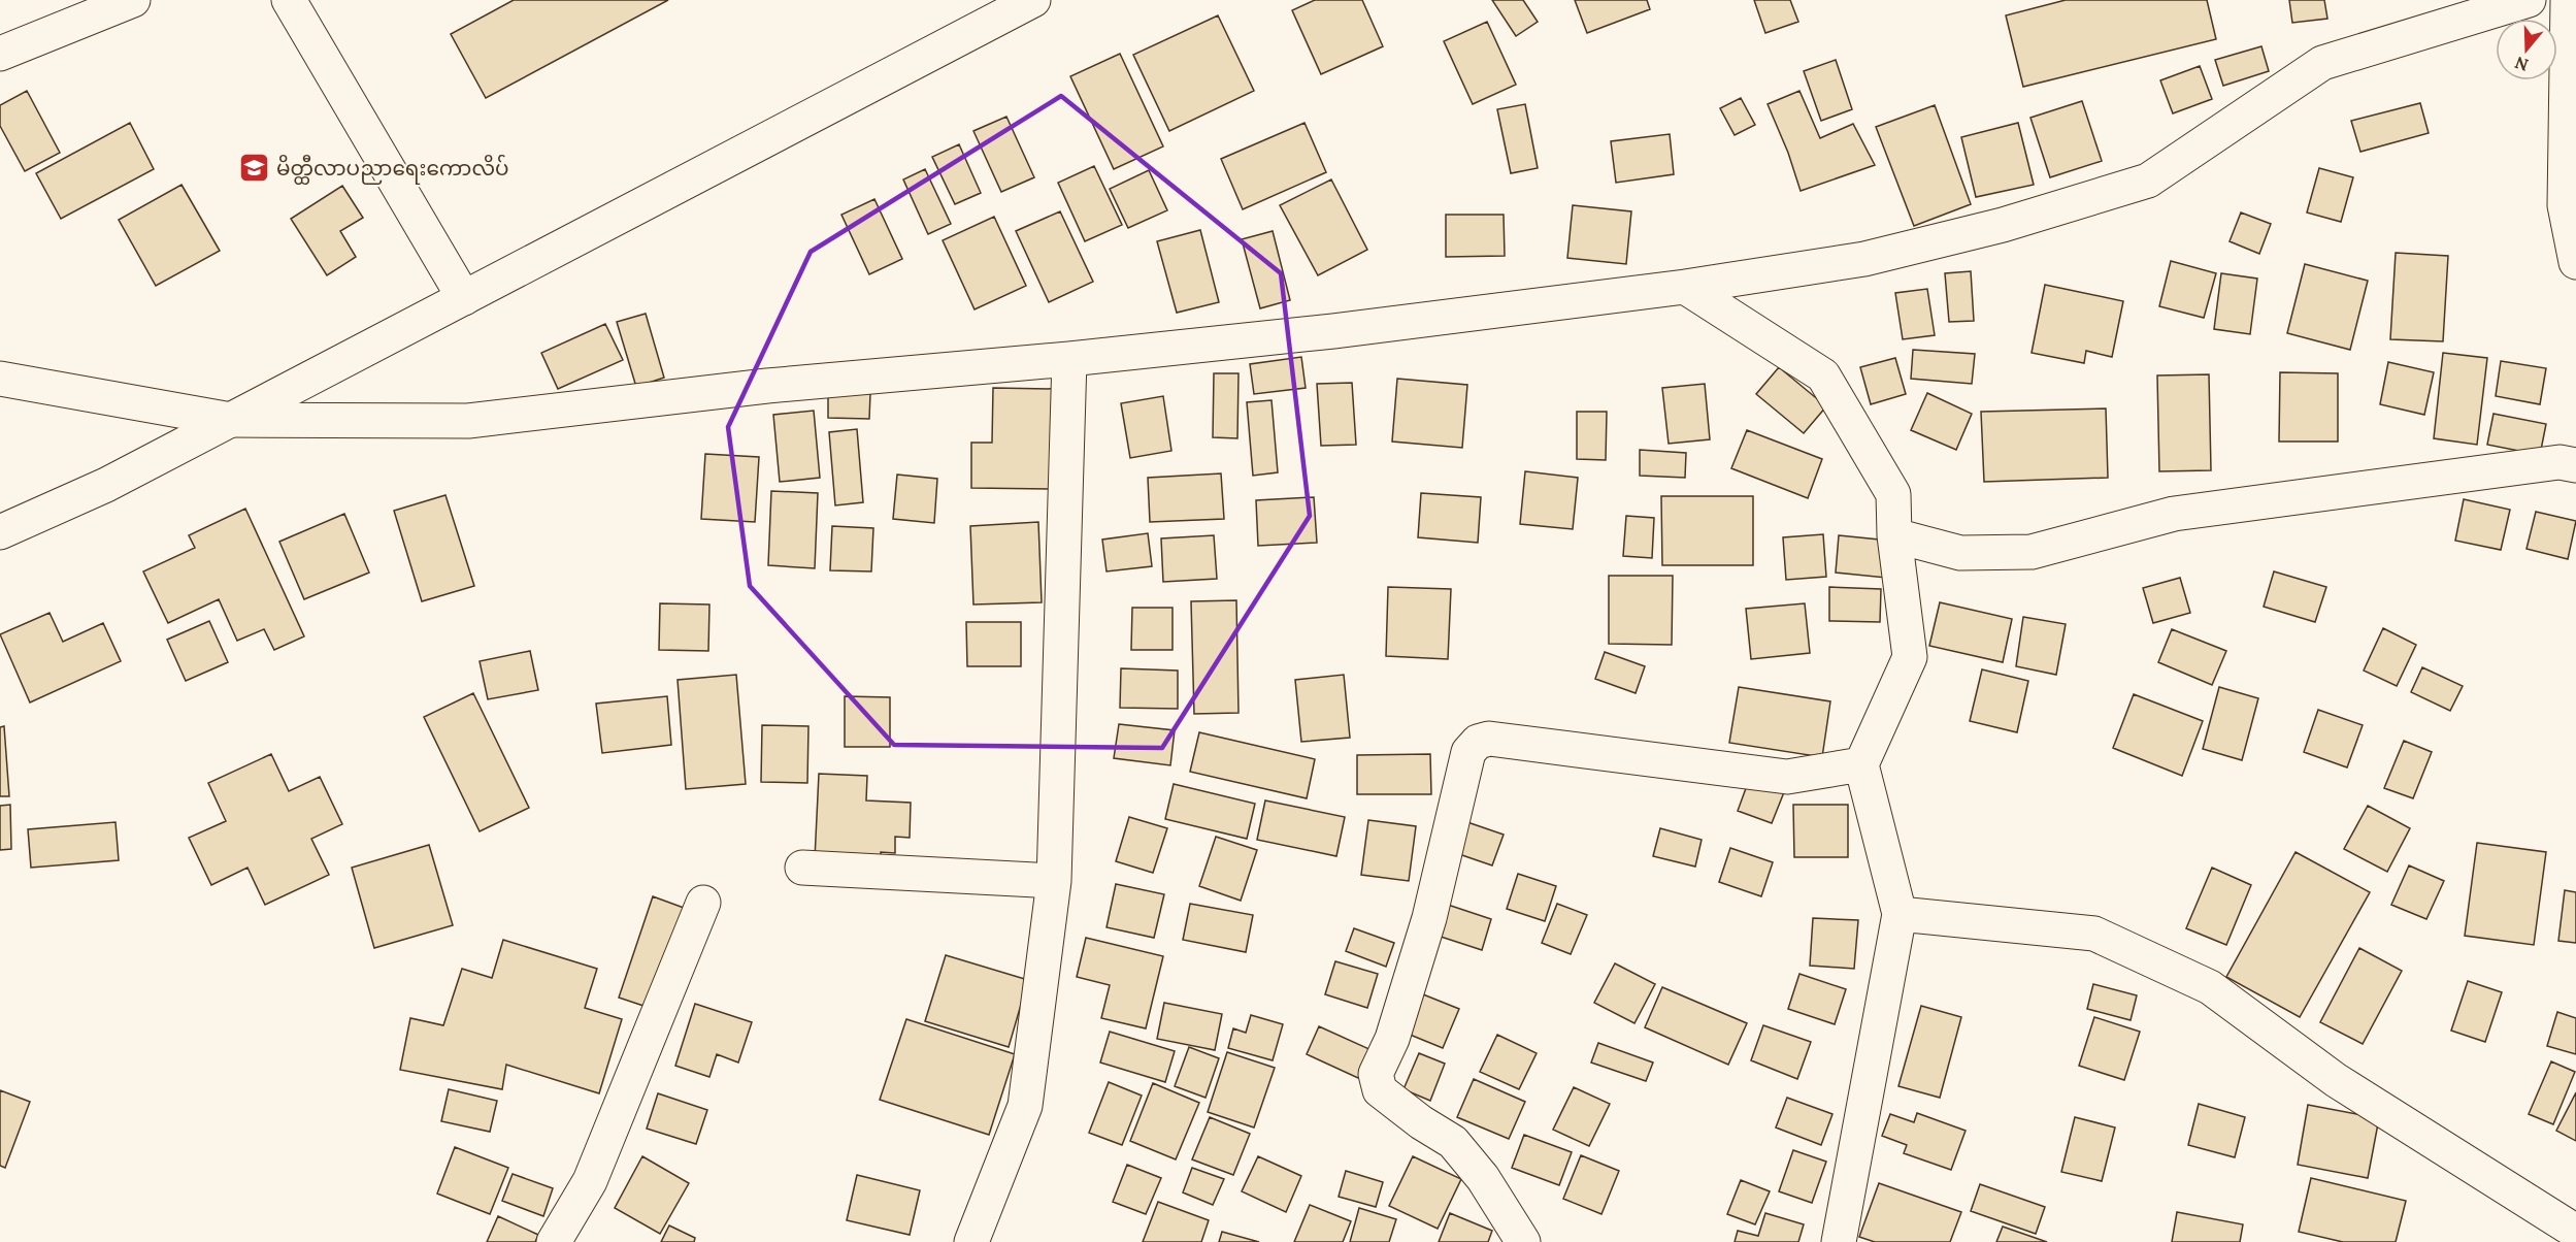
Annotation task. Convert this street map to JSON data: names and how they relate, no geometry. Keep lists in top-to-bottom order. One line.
{"places":{"school or university":["မိတ္ထီလာပညာရေးကောလိပ်"]},"north":"bottom"}
